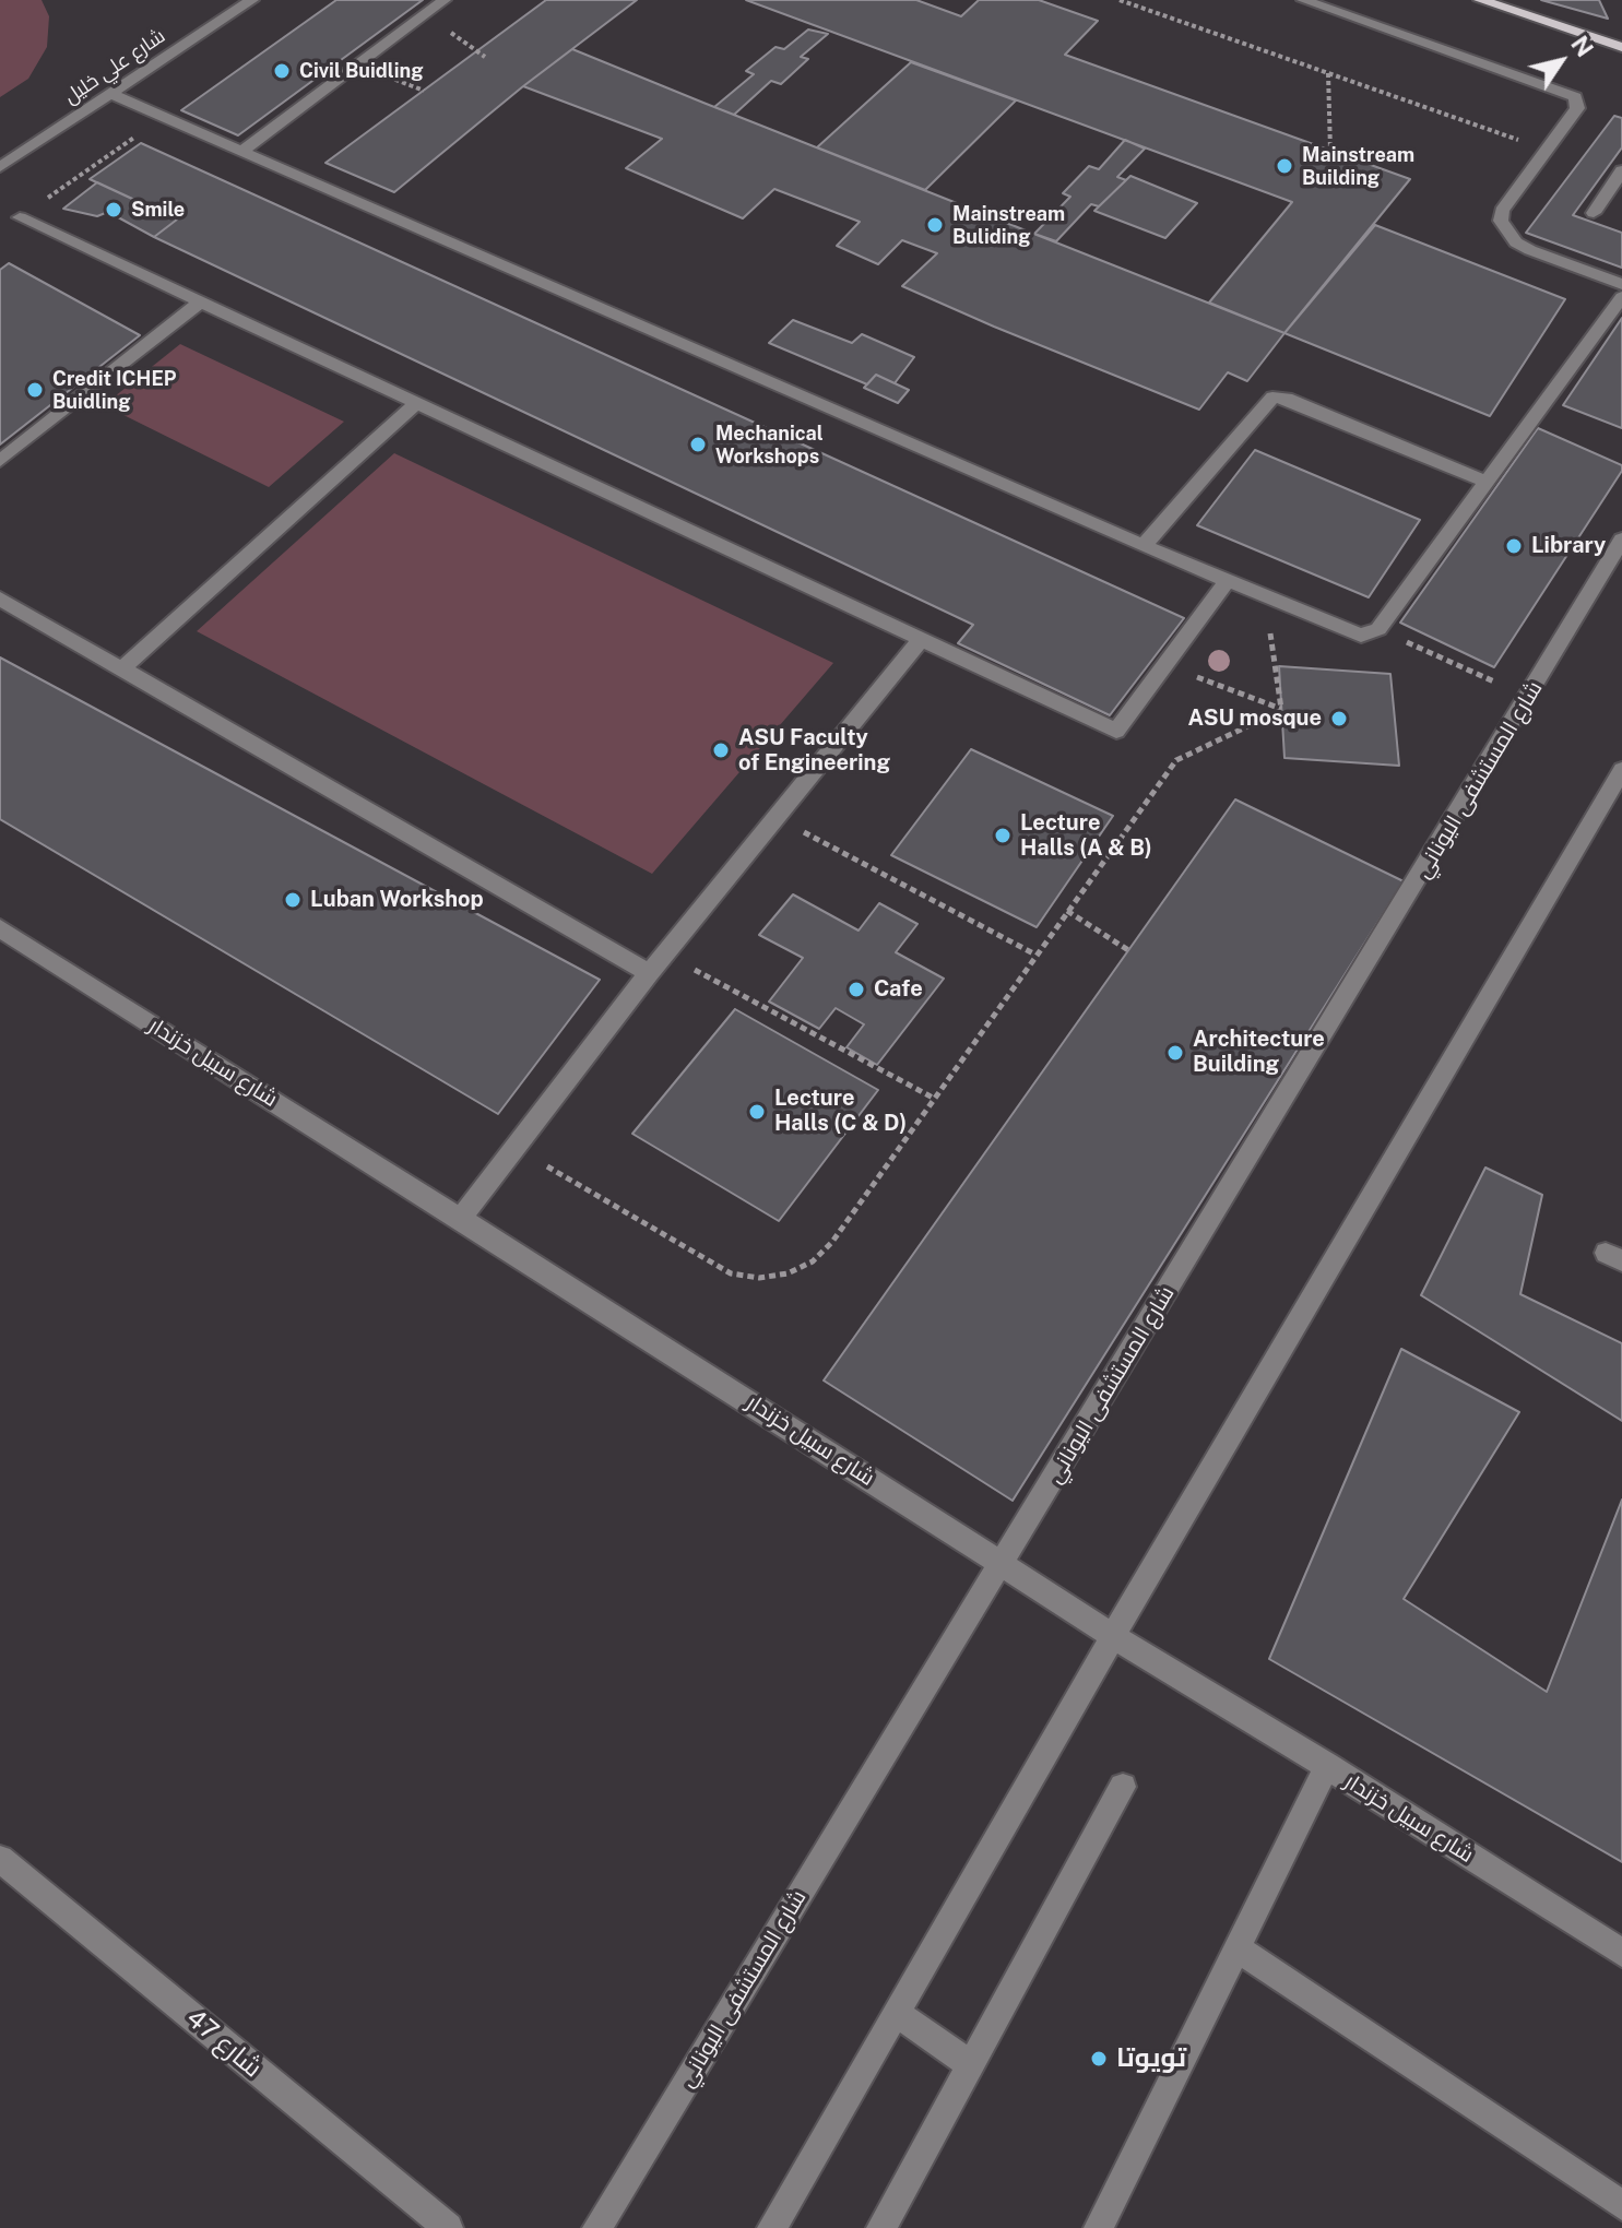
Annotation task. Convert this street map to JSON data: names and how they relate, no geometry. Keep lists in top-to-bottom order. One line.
{"streets":{"street":["شارع علي خليل","شارع المستشفى اليوناني","شارع سبيل خزندار","شارع 47"]},"crossings":[["شارع المستشفى اليوناني","شارع سبيل خزندار"]],"places":["Civil Buidling","Mainstream Building","Smile","Mainstream Buliding","Credit ICHEP Buidling","Mechanical Workshops","Library","ASU mosque","ASU Faculty of Engineering","Lecture Halls (A & B)","Luban Workshop","Cafe","Architecture Building","Lecture Halls (C & D)","تويوتا"],"north":"top right"}
